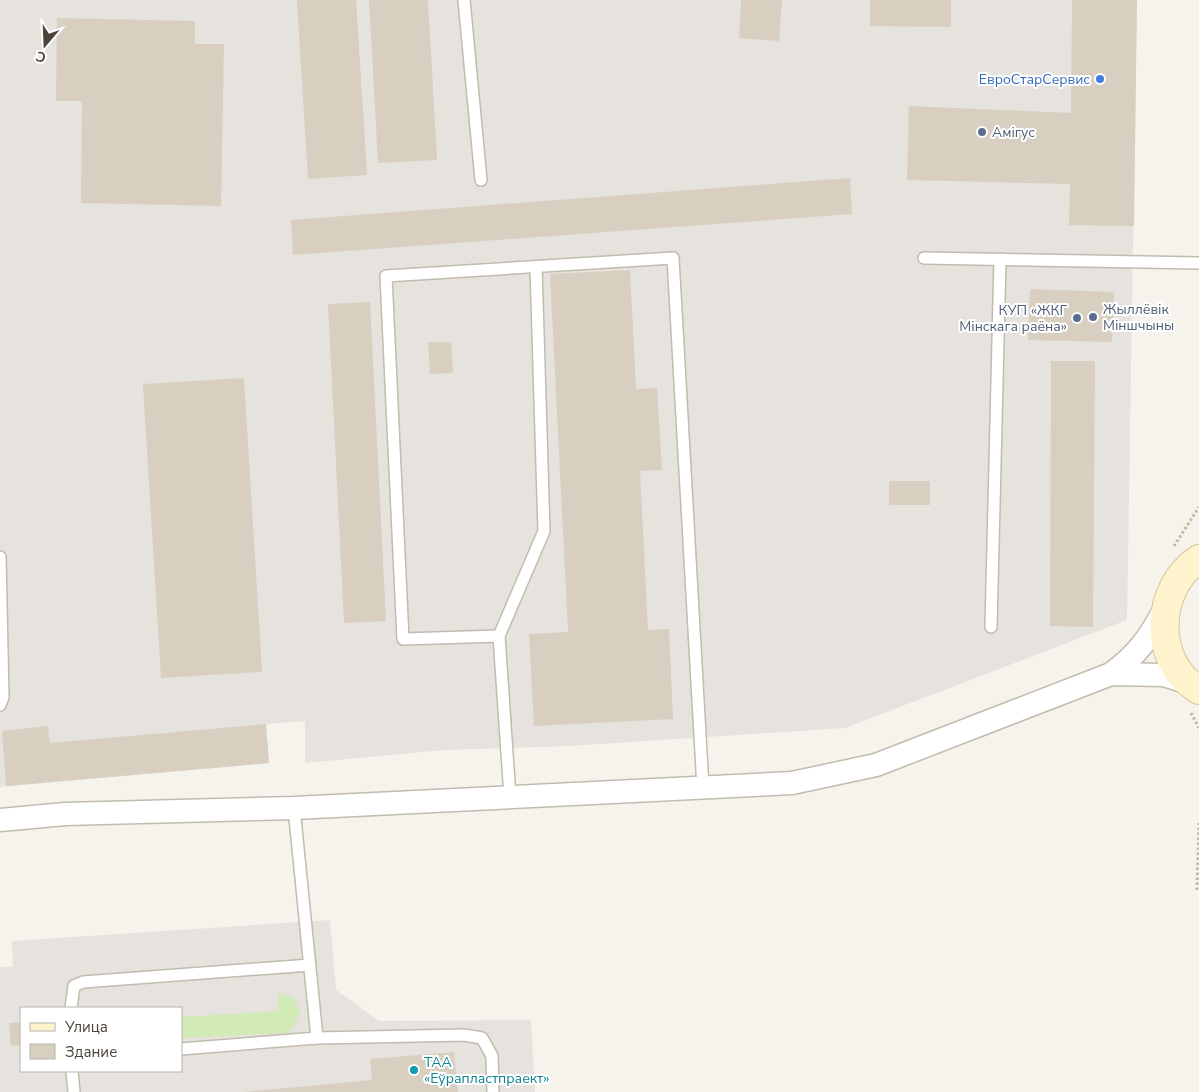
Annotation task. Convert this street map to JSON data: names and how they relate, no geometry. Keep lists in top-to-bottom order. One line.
{"places":["ЕвроСтарСервис","Амігус","Жыллёвік Міншчыны","КУП «ЖКГ Мінскага раёна»","ТАА «Еўрапластпраект»"],"legend":["Улица","Здание"],"north":"bottom"}
